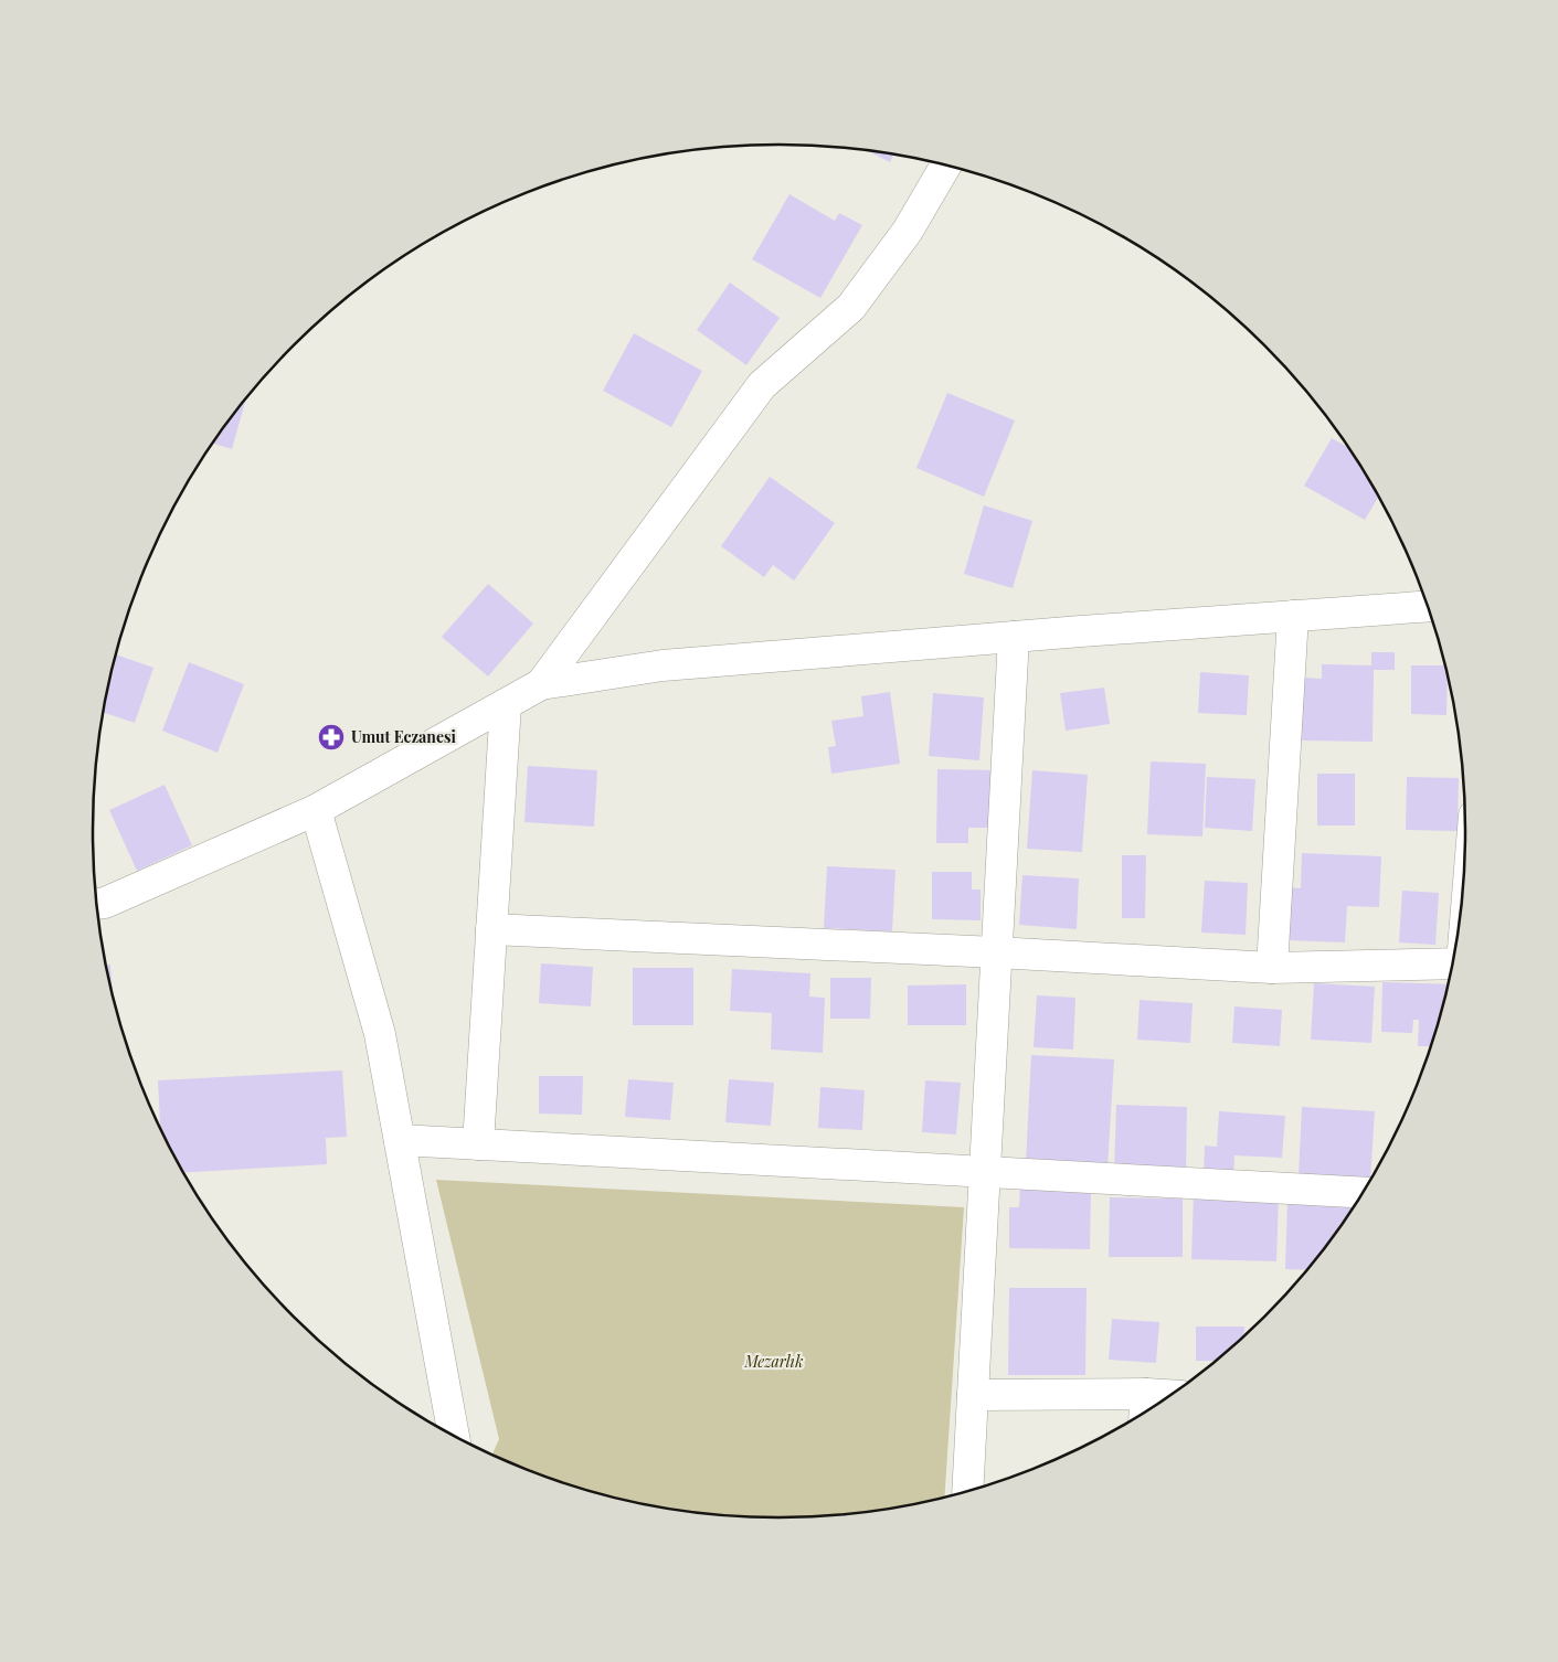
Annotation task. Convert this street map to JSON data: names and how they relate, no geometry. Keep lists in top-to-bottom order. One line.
{"parks":["Mezarlık"],"places":{"pharmacy":["Umut Eczanesi"]}}
